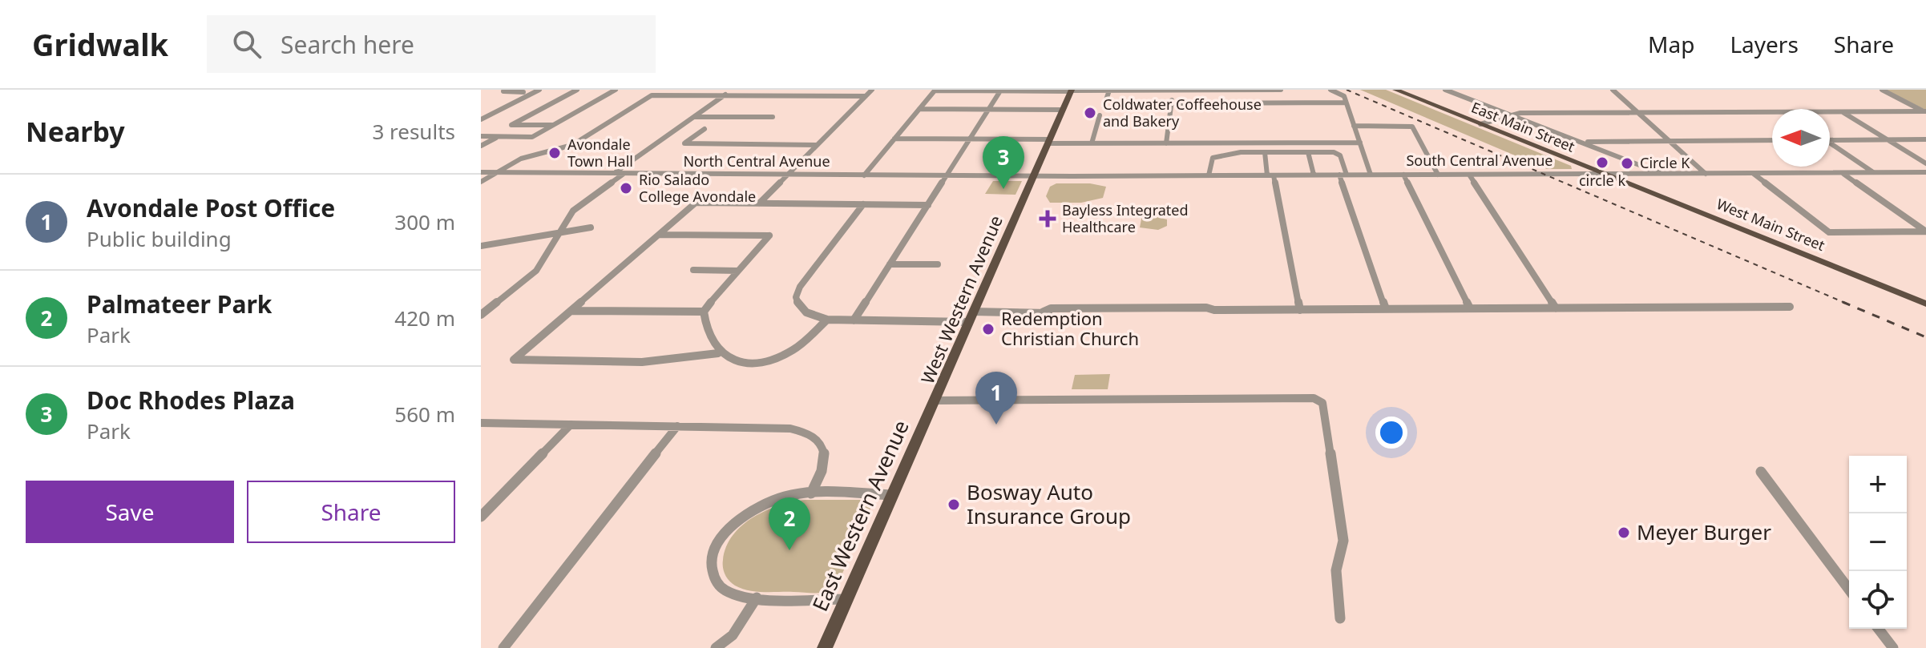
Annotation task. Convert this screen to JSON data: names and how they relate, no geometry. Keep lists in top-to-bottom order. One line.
{"streets":{"main road":["East Main Street","West Main Street","West Western Avenue","East Western Avenue"],"street":["South Central Avenue","North Central Avenue"]},"crossings":[["East Main Street","South Central Avenue"],["East Main Street","West Main Street"],["South Central Avenue","North Central Avenue"],["South Central Avenue","West Main Street"],["South Central Avenue","West Western Avenue"],["North Central Avenue","West Western Avenue"],["West Western Avenue","East Western Avenue"]],"places":{"other":["Coldwater Coffeehouse and Bakery","Avondale Town Hall","circle k","Circle K","Rio Salado College Avondale","Redemption Christian Church","Bosway Auto Insurance Group","Meyer Burger"],"health":["Bayless Integrated Healthcare"]},"north":"left","page":{"header":"Gridwalk","search":"Search here","nav":["Map","Layers","Share"],"heading":["Nearby","3 results"],"pins":["3","1","2"],"list":[{"mark":"1","name":"Avondale Post Office","note":"Public building","value":"300 m"},{"mark":"2","name":"Palmateer Park","note":"Park","value":"420 m"},{"mark":"3","name":"Doc Rhodes Plaza","note":"Park","value":"560 m"}],"map_buttons":["+","−"],"buttons":["Save","Share"]}}
